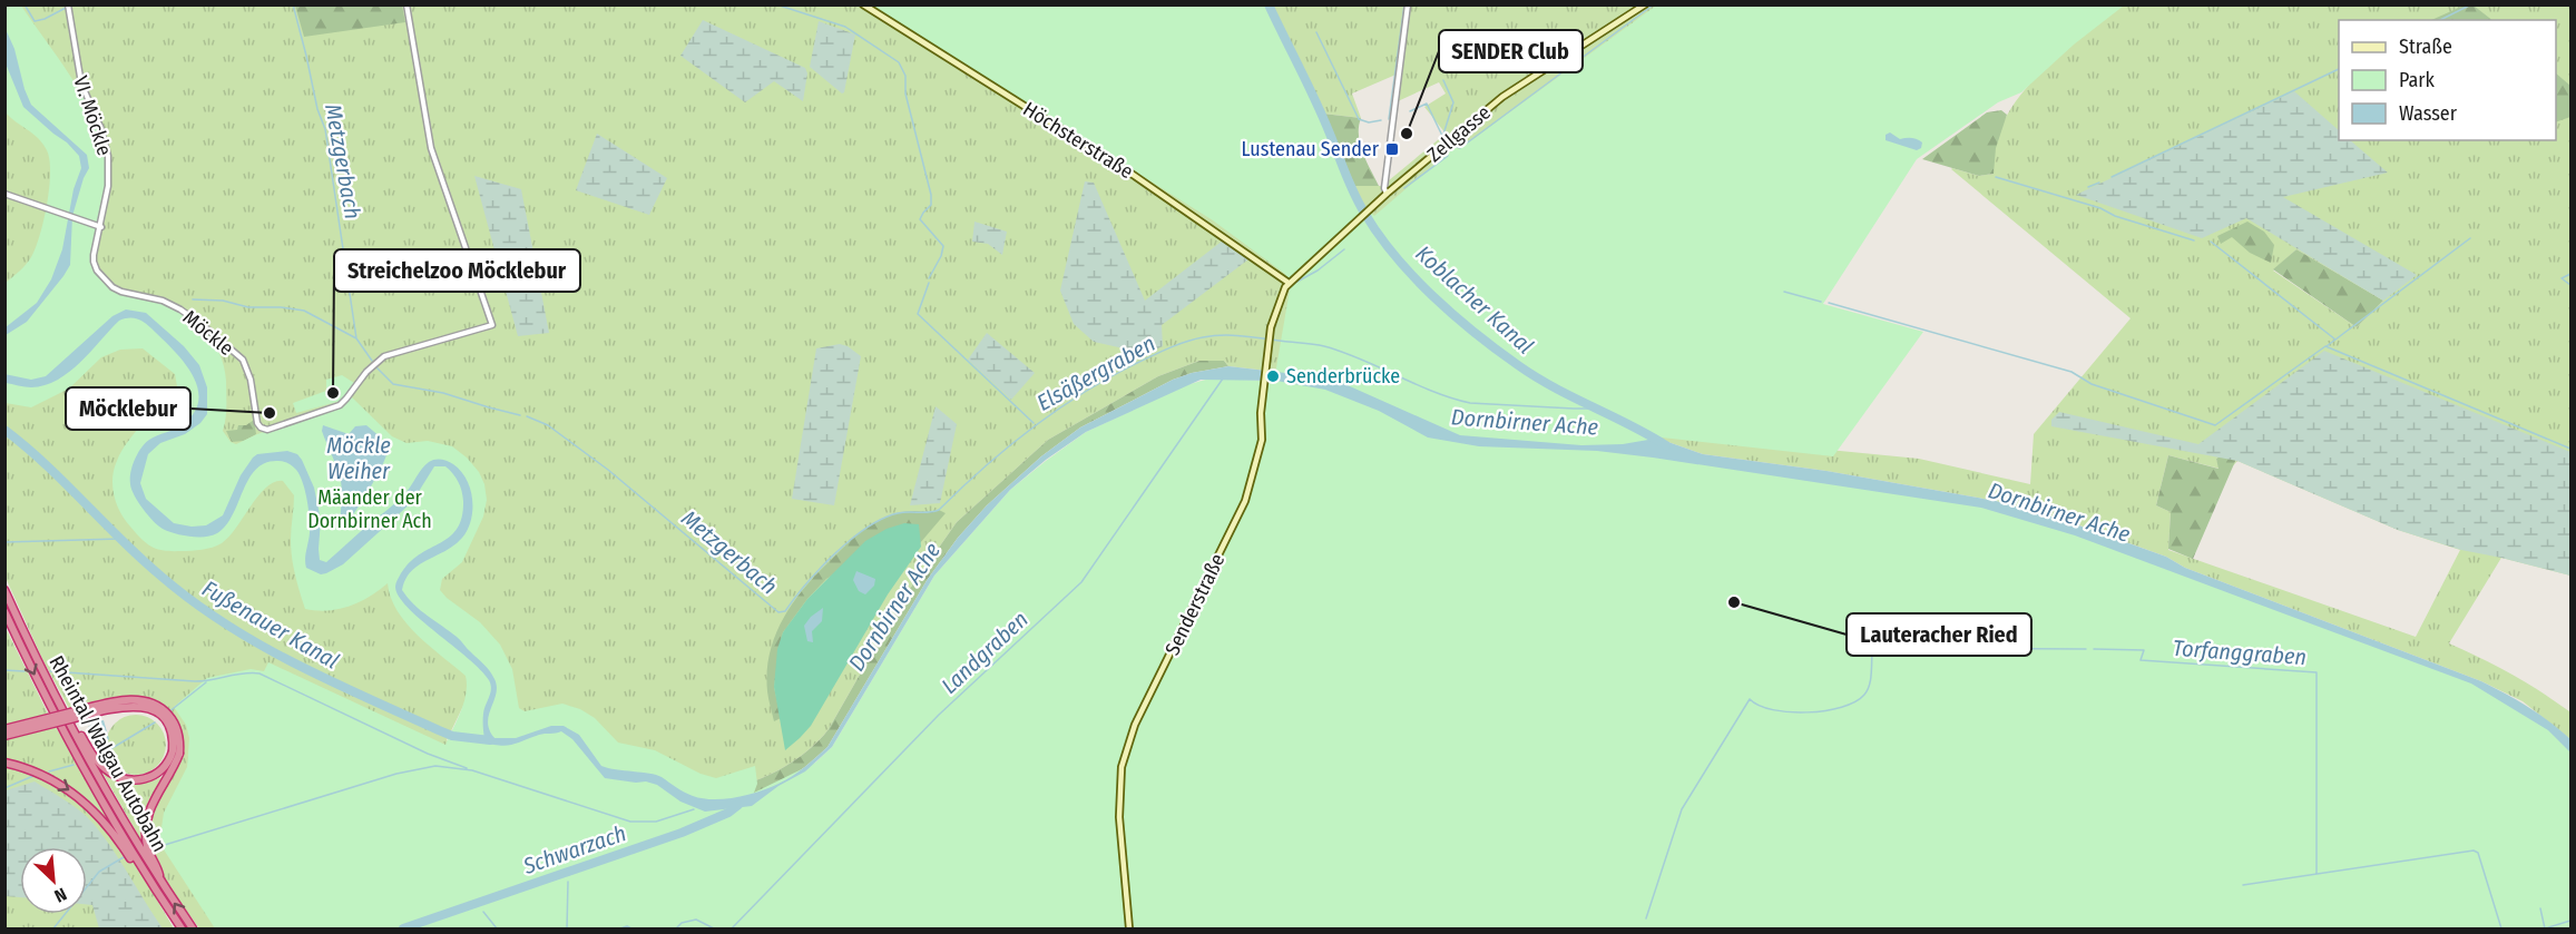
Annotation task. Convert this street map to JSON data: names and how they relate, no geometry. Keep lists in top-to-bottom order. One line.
{"streets":{"highway":["Rheintal/Walgau Autobahn"],"main road":["Zellgasse","Höchsterstraße","Senderstraße"],"street":["VI. Möckle","Möckle"]},"crossings":[["VI. Möckle","Möckle"],["Zellgasse","Höchsterstraße"],["Zellgasse","Senderstraße"],["Höchsterstraße","Senderstraße"]],"water":["Metzgerbach","Koblacher Kanal","Elsäßergraben","Dornbirner Ache","Möckle Weiher","Fußenauer Kanal","Landgraben","Torfanggraben","Schwarzach"],"parks":["Mäander der Dornbirner Ach"],"places":{"other":["SENDER Club","Senderbrücke","Streichelzoo Möcklebur","Möcklebur","Lauteracher Ried"],"transit":["Lustenau Sender"]},"legend":["Straße","Park","Wasser"],"north":"bottom right"}
